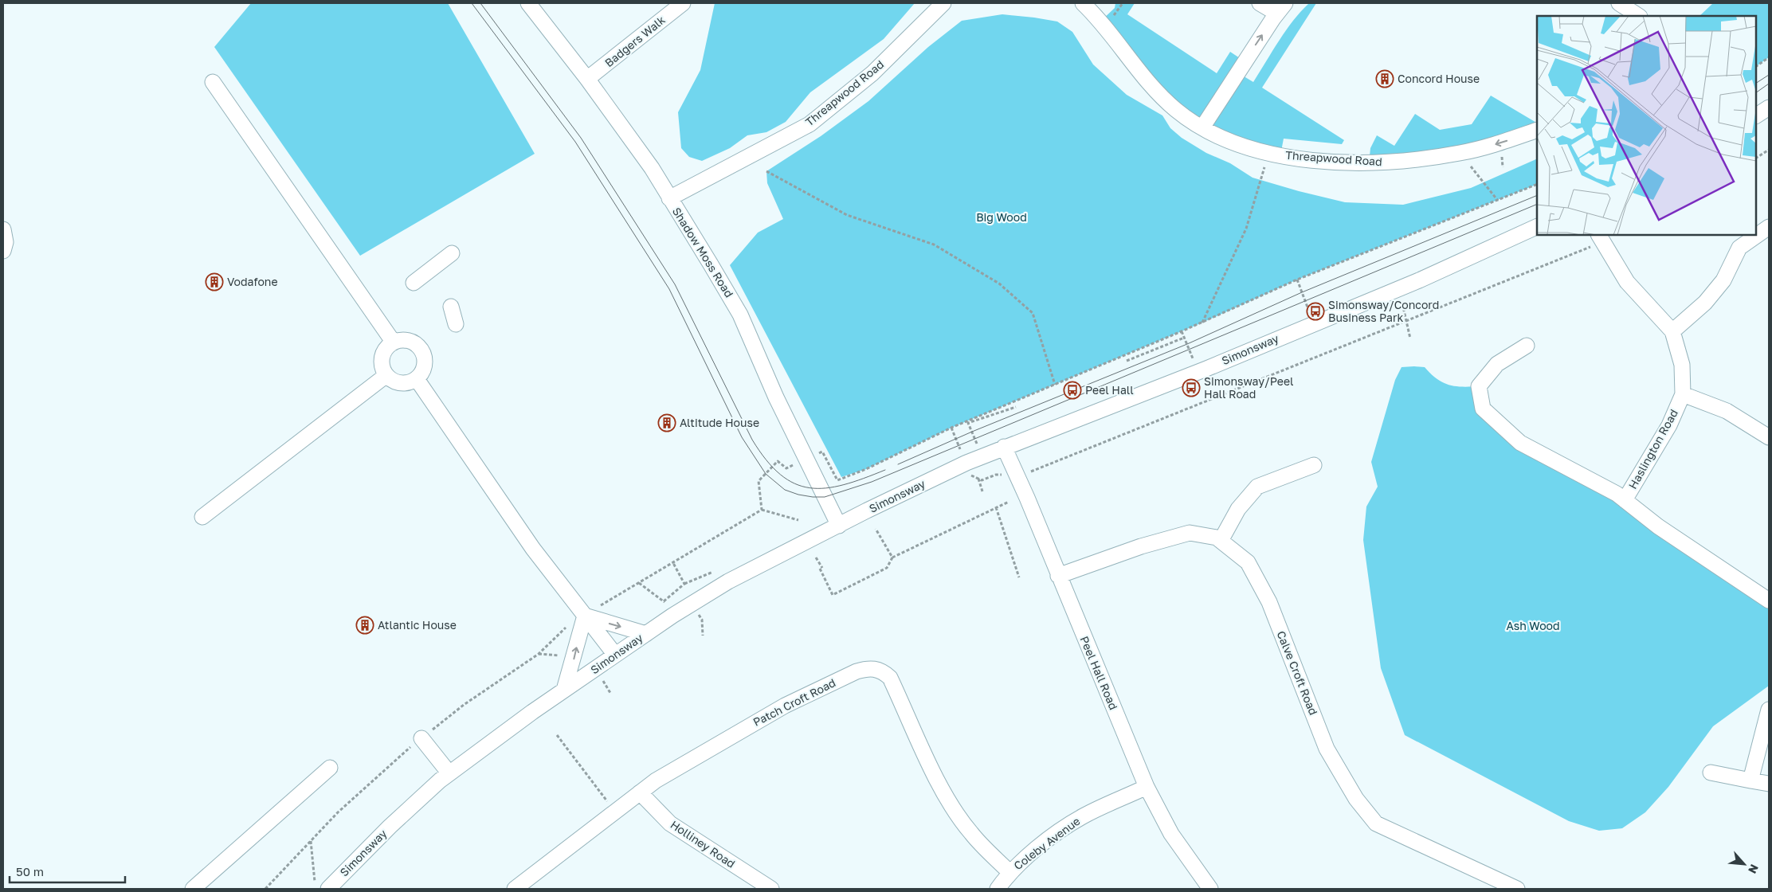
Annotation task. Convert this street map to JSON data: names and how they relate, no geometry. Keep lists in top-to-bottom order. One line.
{"streets":{"street":["Badgers Walk","Threapwood Road","Shadow Moss Road","Simonsway","Haslington Road","Peel Hall Road","Calve Croft Road","Patch Croft Road","Coleby Avenue","Holliney Road"]},"crossings":[["Badgers Walk","Shadow Moss Road"],["Threapwood Road","Shadow Moss Road"],["Shadow Moss Road","Simonsway"],["Simonsway","Peel Hall Road"],["Peel Hall Road","Calve Croft Road"],["Peel Hall Road","Coleby Avenue"],["Patch Croft Road","Coleby Avenue"],["Patch Croft Road","Holliney Road"]],"parks":["Big Wood","Ash Wood"],"places":{"building":["Concord House","Vodafone","Altitude House","Atlantic House"],"bus stop":["Simonsway/Concord Business Park","Simonsway/Peel Hall Road","Peel Hall"]},"scale_bar":"50 m","north":"bottom right"}
